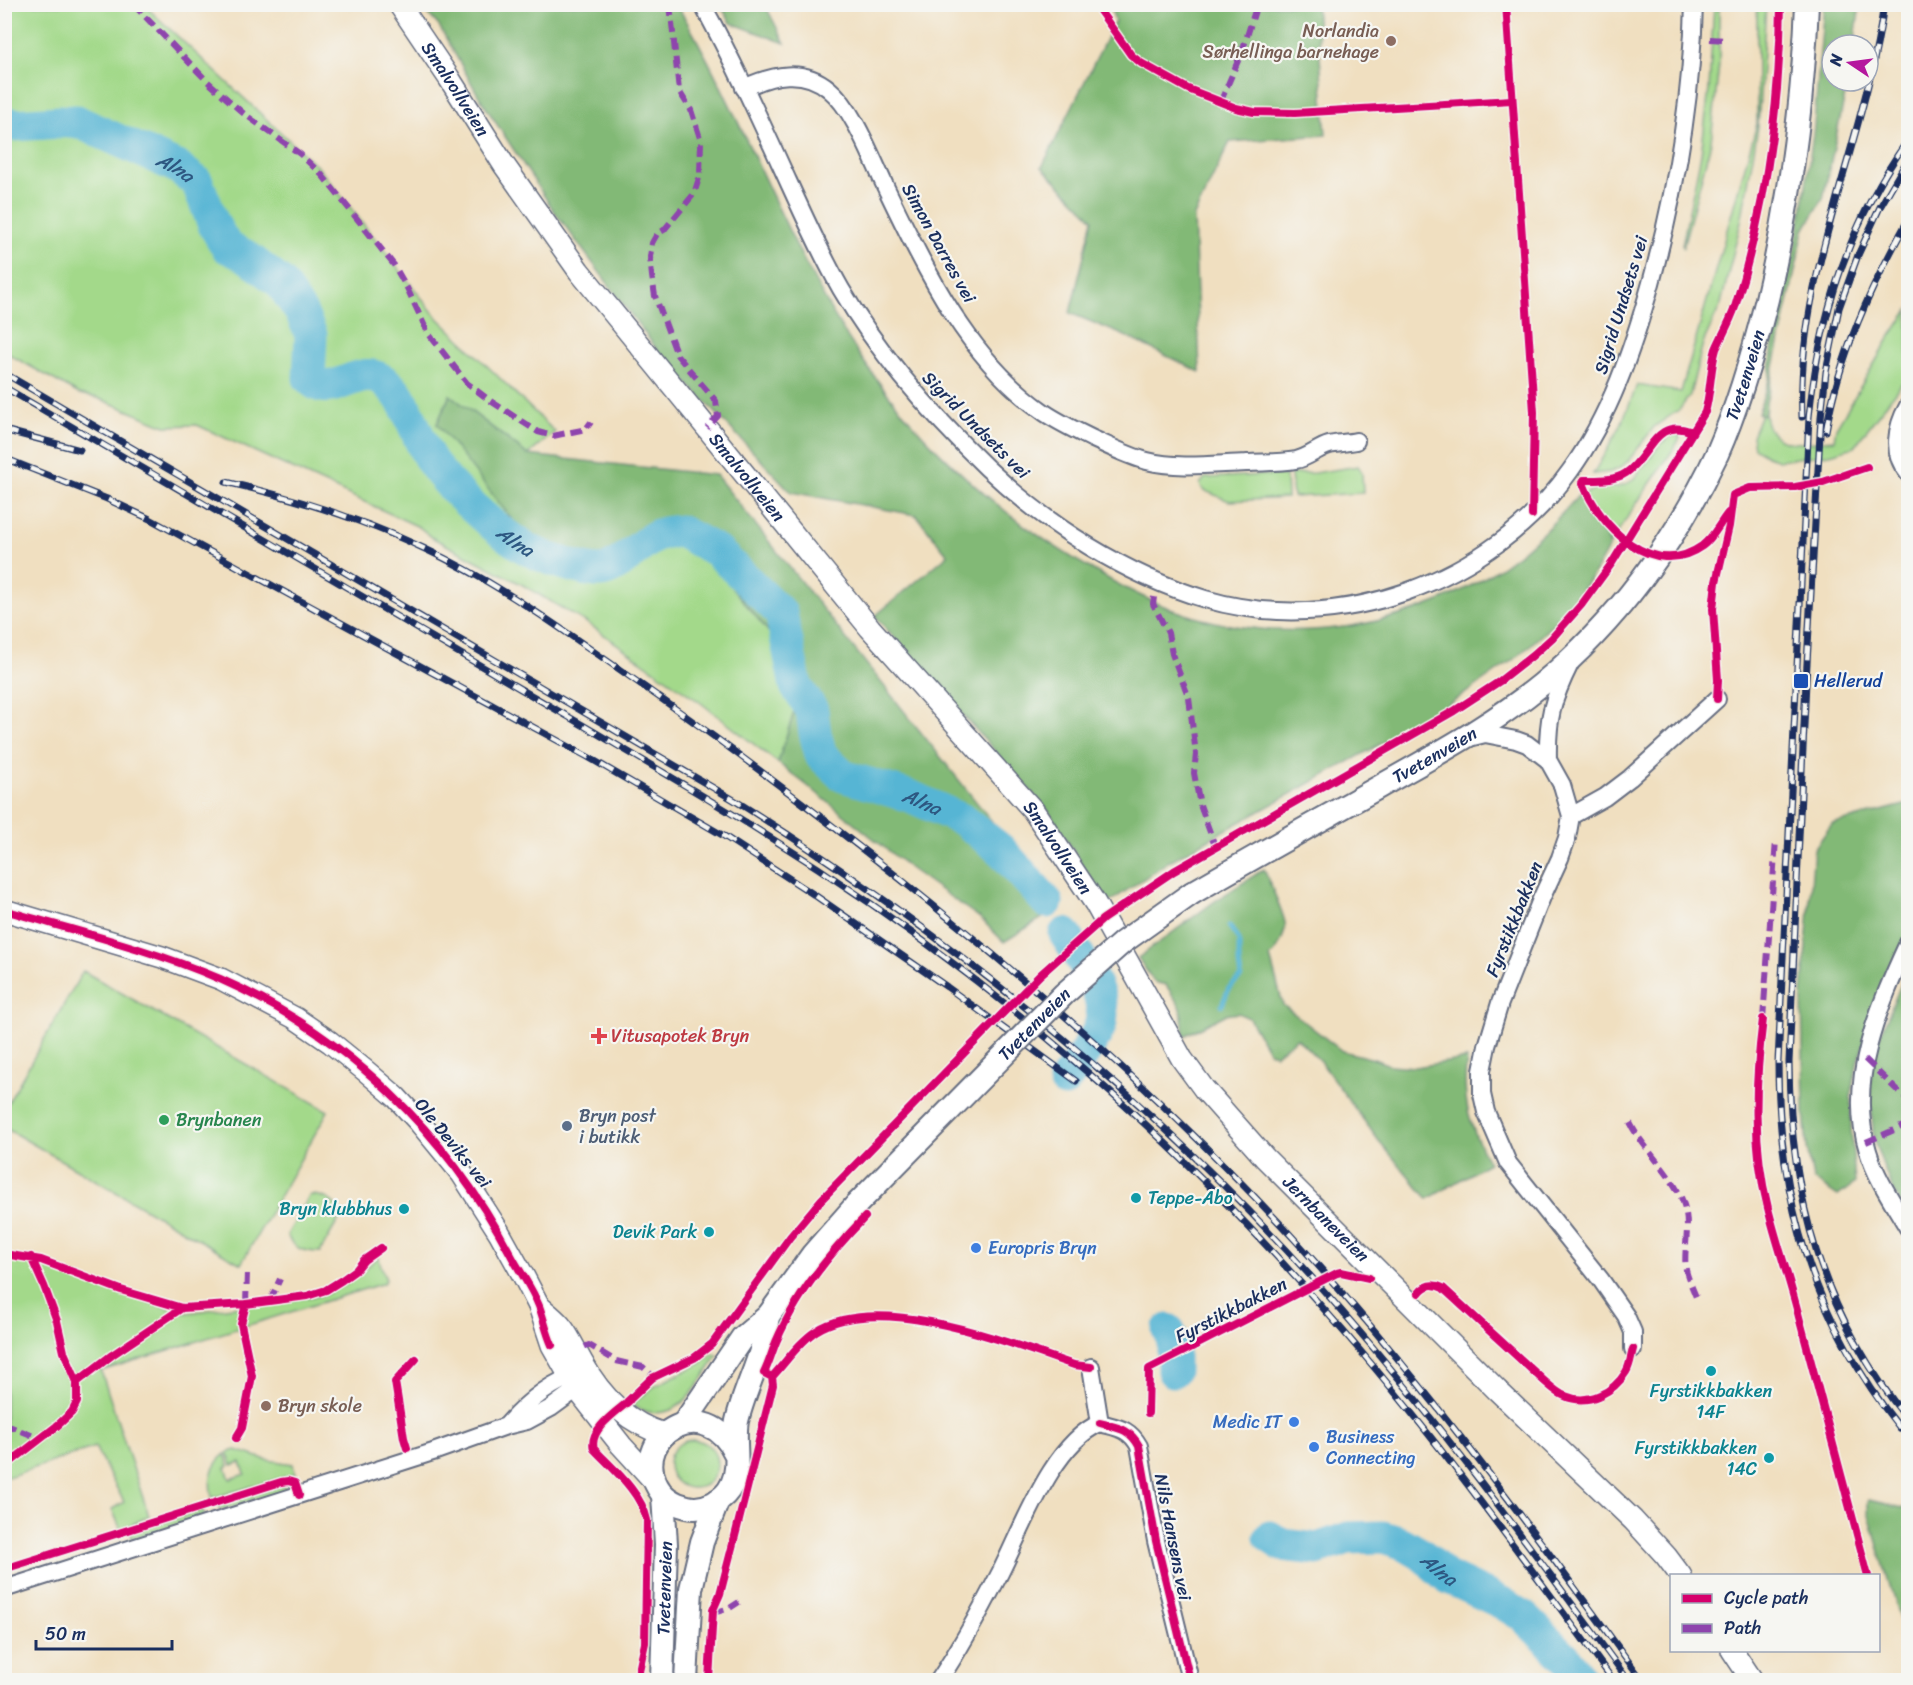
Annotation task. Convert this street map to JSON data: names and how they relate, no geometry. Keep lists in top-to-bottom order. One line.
{"streets":{"main road":["Tvetenveien"],"street":["Smalvollveien","Simon Darres vei","Sigrid Undsets vei","Fyrstikkbakken","Ole Deviks vei","Jernbaneveien","Nils Hansens vei"]},"crossings":[["Smalvollveien","Jernbaneveien"],["Simon Darres vei","Sigrid Undsets vei"],["Tvetenveien","Fyrstikkbakken"],["Tvetenveien","Ole Deviks vei"]],"water":["Alna"],"places":{"other":["Norlandia Sørhellinga barnehage","Brynbanen","Bryn post i butikk","Teppe-Abo","Bryn klubbhus","Devik Park","Europris Bryn","Fyrstikkbakken 14F","Bryn skole","Medic IT","Business Connecting","Fyrstikkbakken 14C"],"transit":["Hellerud"],"health":["Vitusapotek Bryn"]},"legend":["Cycle path","Path"],"scale_bar":"50 m","north":"left"}
